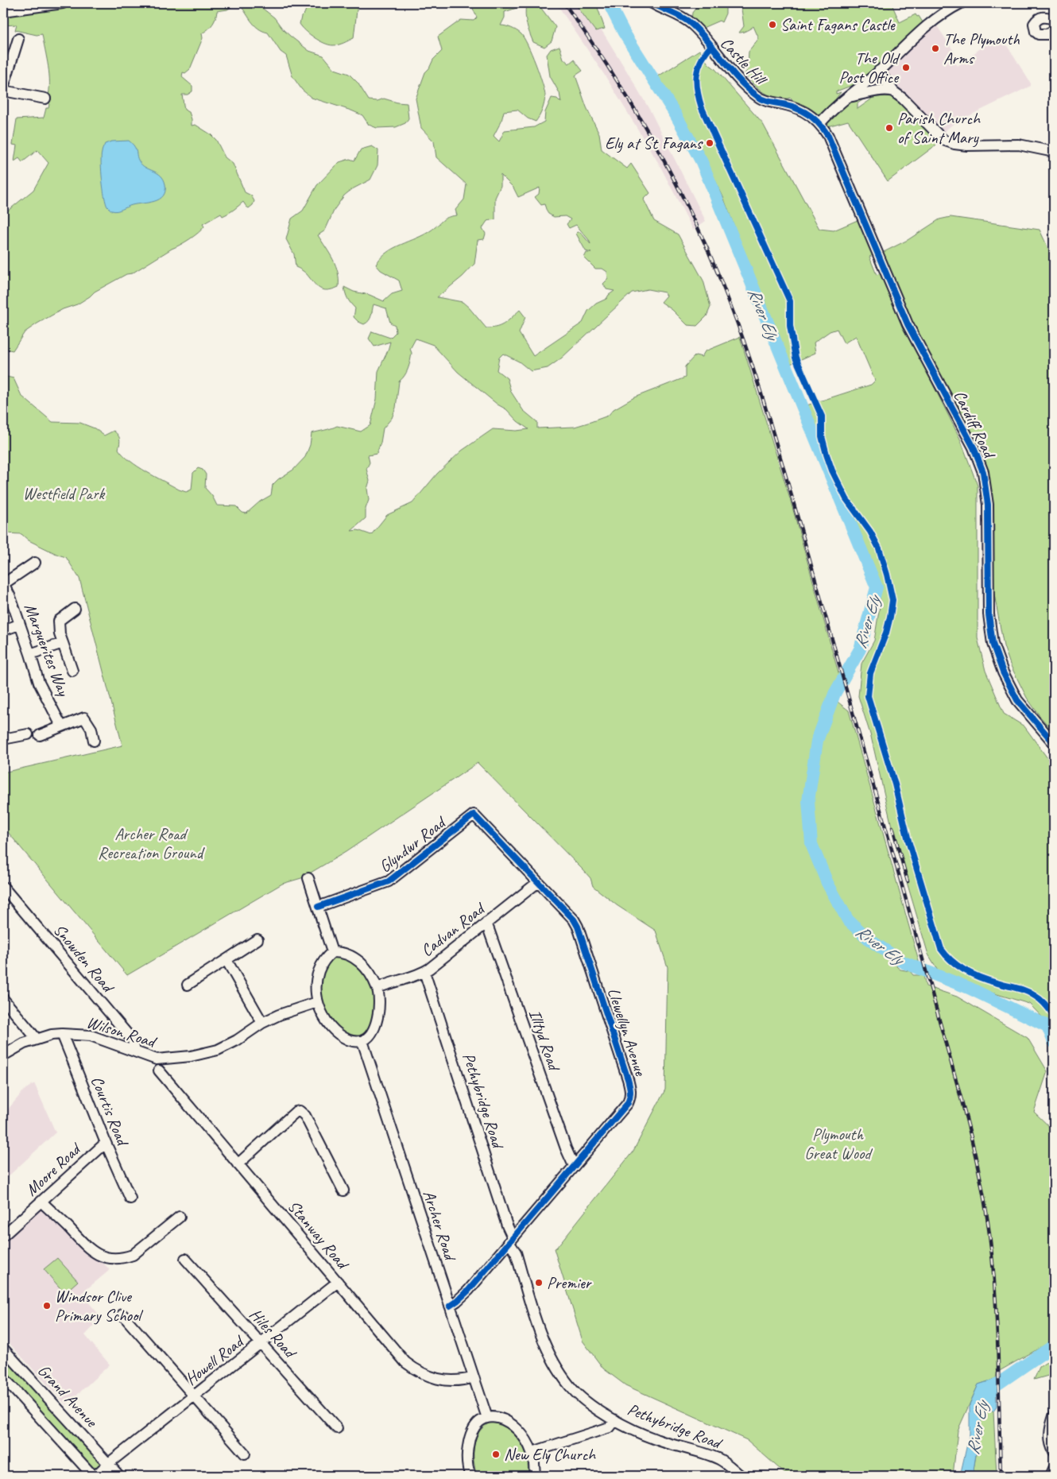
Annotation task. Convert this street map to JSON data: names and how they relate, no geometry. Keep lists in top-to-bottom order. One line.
{"streets":{"street":["Castle Hill","Cardiff Road","Marguerites Way","Glyndwr Road","Cadvan Road","Snowden Road","Wilson Road","Llewellyn Avenue","Illtyd Road","Pethybridge Road","Courtis Road","Moore Road","Archer Road","Stanway Road","Hiles Road","Howell Road","Grand Avenue"]},"crossings":[["Castle Hill","Cardiff Road"],["Glyndwr Road","Llewellyn Avenue"],["Cadvan Road","Wilson Road"],["Cadvan Road","Llewellyn Avenue"],["Cadvan Road","Illtyd Road"],["Cadvan Road","Pethybridge Road"],["Cadvan Road","Archer Road"],["Snowden Road","Wilson Road"],["Wilson Road","Courtis Road"],["Wilson Road","Archer Road"],["Llewellyn Avenue","Illtyd Road"],["Llewellyn Avenue","Pethybridge Road"],["Llewellyn Avenue","Archer Road"],["Courtis Road","Moore Road"],["Archer Road","Stanway Road"],["Stanway Road","Howell Road"],["Hiles Road","Howell Road"],["Howell Road","Grand Avenue"]],"water":["River Ely"],"parks":["Westfield Park","Archer Road Recreation Ground","Plymouth Great Wood"],"places":["Saint Fagans Castle","The Plymouth Arms","The Old Post Office","Parish Church of Saint Mary","Ely at St Fagans","Premier","Windsor Clive Primary School","New Ely Church"]}
